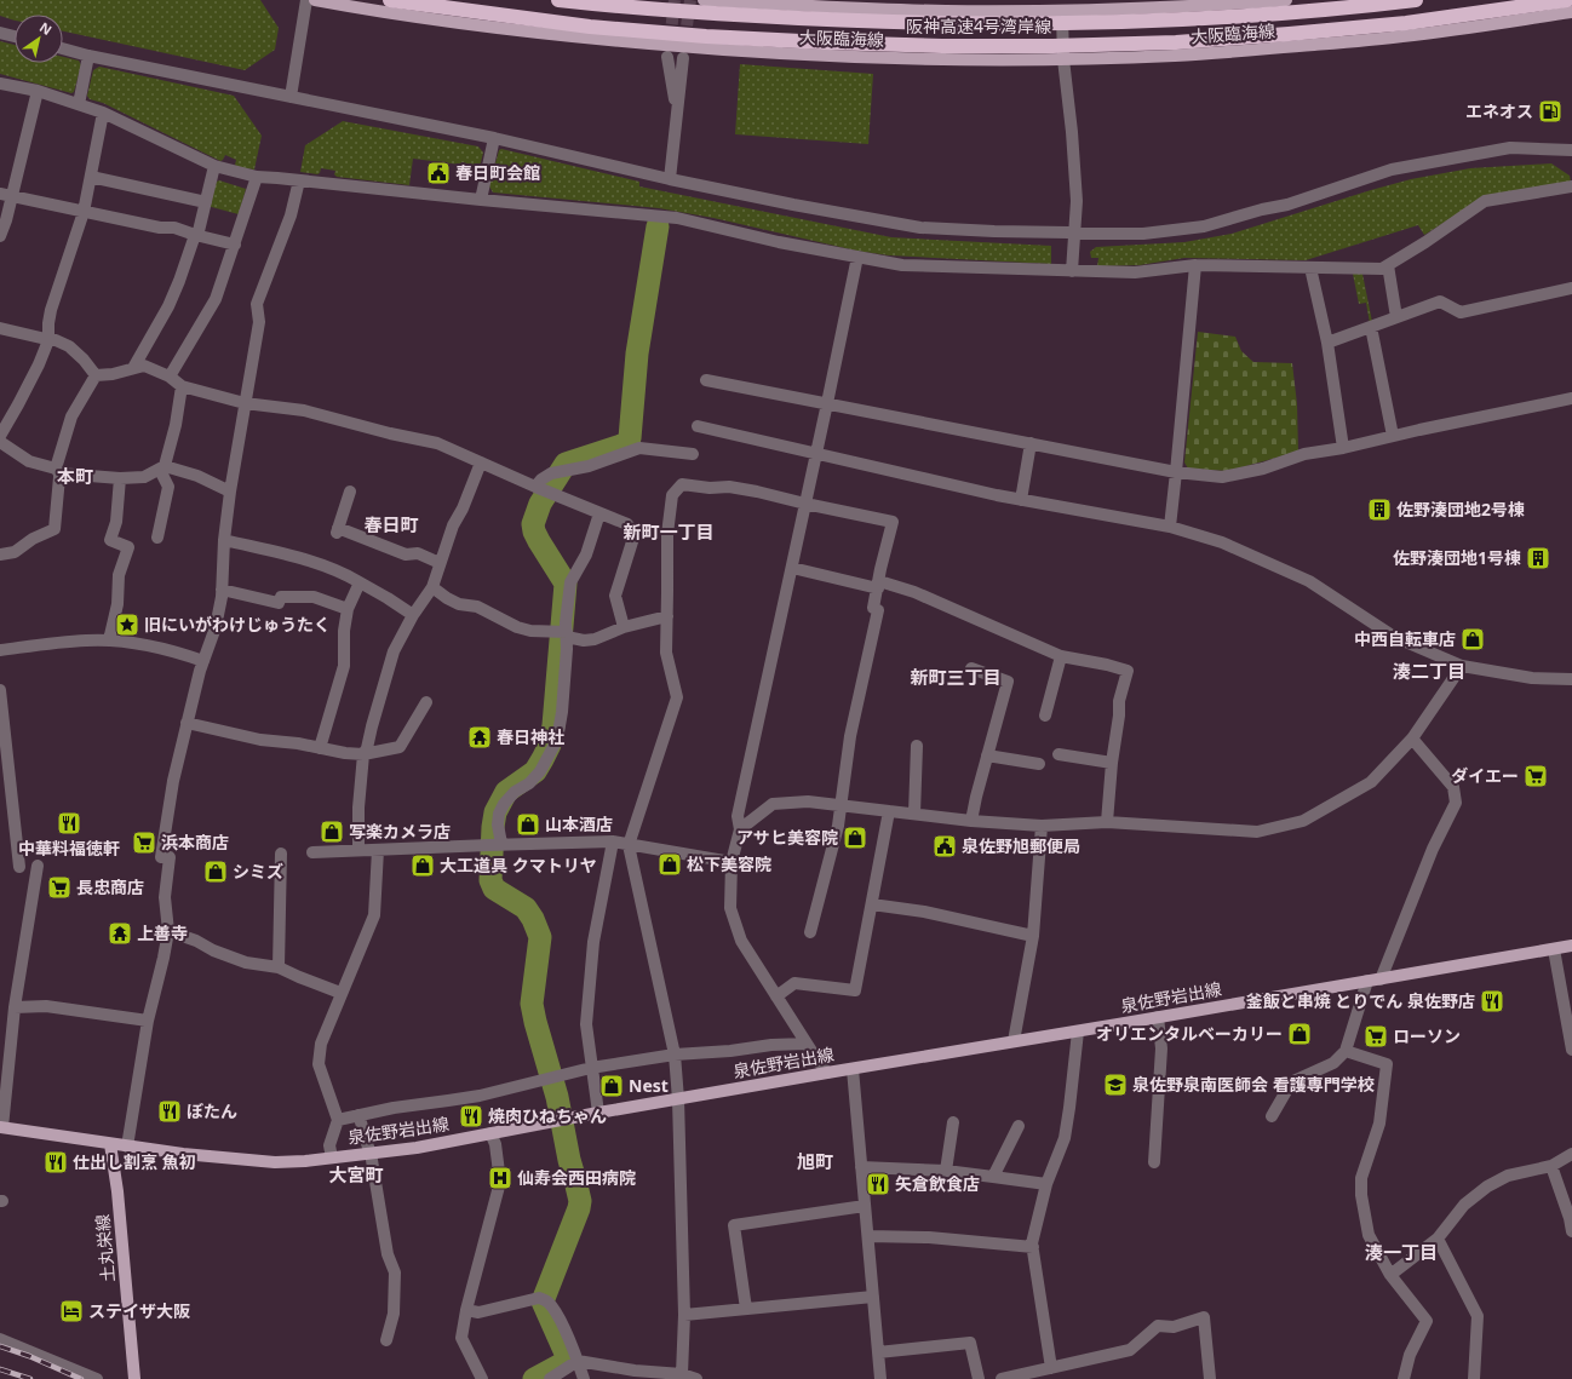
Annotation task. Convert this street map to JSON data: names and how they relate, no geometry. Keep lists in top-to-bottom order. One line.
{"streets":{"highway":["阪神高速4号湾岸線"],"main road":["大阪臨海線","泉佐野岩出線","土丸栄線"]},"crossings":[["泉佐野岩出線","土丸栄線"]],"districts":["本町","春日町","新町一丁目","湊二丁目","新町三丁目","旭町","大宮町","湊一丁目"],"places":{"fuel station":["エネオス"],"public building":["春日町会館","泉佐野旭郵便局"],"building":["佐野湊団地2号棟","佐野湊団地1号棟"],"place":["旧にいがわけじゅうたく"],"shop":["中西自転車店","山本酒店","写楽カメラ店","アサヒ美容院","松下美容院","大工道具 クマトリヤ","シミズ","オリエンタルベーカリー","Nest"],"temple":["春日神社","上善寺"],"supermarket":["ダイエー","浜本商店","長忠商店","ローソン"],"restaurant":["中華料福徳軒","釜飯と串焼 とりでん 泉佐野店","ぼたん","焼肉ひねちゃん","仕出し割烹 魚初","矢倉飲食店"],"school or university":["泉佐野泉南医師会 看護専門学校"],"hospital":["仙寿会西田病院"],"hotel":["ステイザ大阪"]},"north":"top right"}
